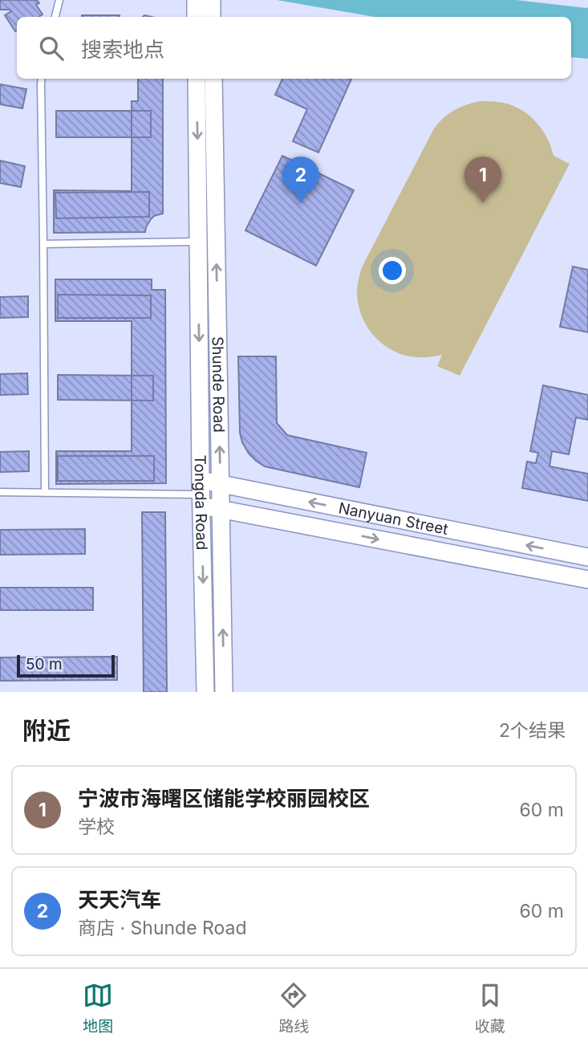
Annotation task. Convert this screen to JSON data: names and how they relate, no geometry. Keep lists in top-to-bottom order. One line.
{"streets":{"street":["Shunde Road","Tongda Road","Nanyuan Street"]},"crossings":[["Shunde Road","Nanyuan Street"],["Tongda Road","Nanyuan Street"]],"one_way":["Shunde Road","Tongda Road"],"scale_bar":"50 m","page":{"search":"搜索地点","pins":["1","2"],"scale":"50 m","heading":["附近","2个结果"],"list":[{"mark":"1","name":"宁波市海曙区储能学校丽园校区","note":"学校","value":"60 m"},{"mark":"2","name":"天天汽车","note":"商店 · Shunde Road","value":"60 m"}],"nav":["地图","路线","收藏"]}}
